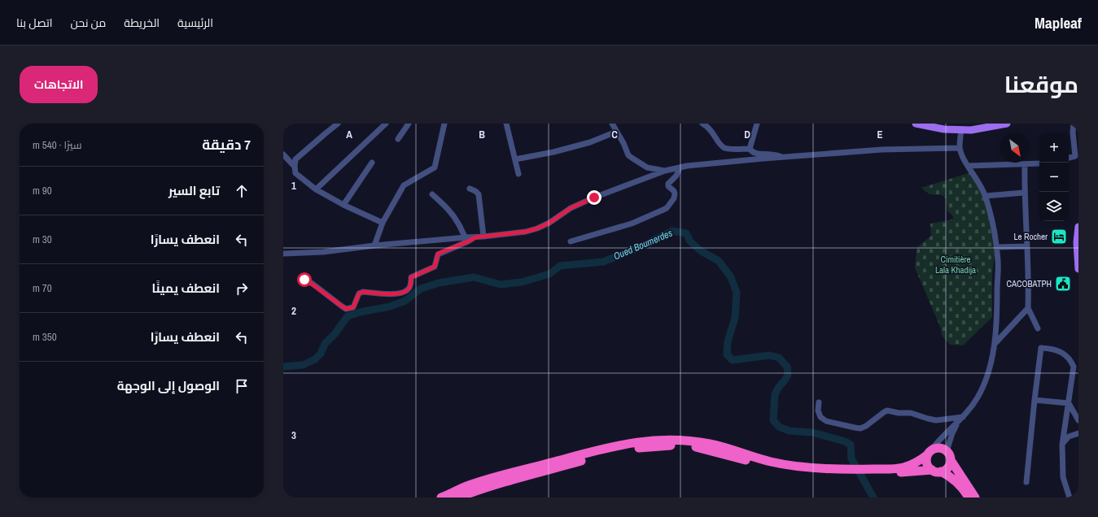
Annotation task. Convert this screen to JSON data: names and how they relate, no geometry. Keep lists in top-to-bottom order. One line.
{"water":["Oued Boumerdes"],"parks":["Cimitière Lala Khadija"],"places":{"hotel":["Le Rocher"],"public building":["CACOBATPH"]},"north":"bottom right","page":{"header":"Mapleaf","nav":["الرئيسية","الخريطة","من نحن","اتصل بنا"],"title":"موقعنا","buttons":"الاتجاهات","heading":["7 دقيقة","سيرًا · 540 m"],"map_buttons":["+","−"],"list":[["تابع السير","90 m"],["انعطف يسارًا","30 m"],["انعطف يمينًا","70 m"],["انعطف يسارًا","350 m"],"الوصول إلى الوجهة"]},"grid":{"columns":["A","B","C","D","E"],"rows":["1","2","3"]}}
